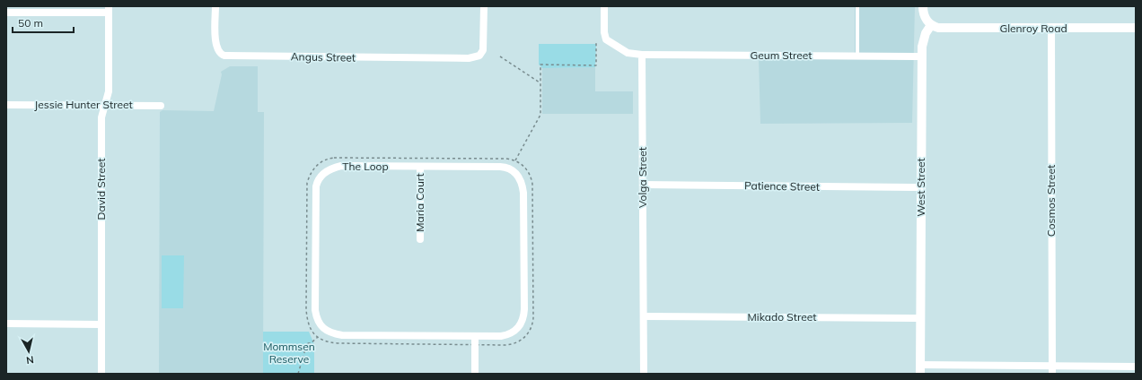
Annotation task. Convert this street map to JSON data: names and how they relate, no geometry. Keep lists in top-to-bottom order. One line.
{"streets":{"street":["Glenroy Road","Geum Street","Angus Street","Jessie Hunter Street","The Loop","Volga Street","Patience Street","West Street","David Street","Cosmos Street","Maria Court","Mikado Street"]},"crossings":[["Glenroy Road","West Street"],["Glenroy Road","Cosmos Street"],["Geum Street","Volga Street"],["Geum Street","West Street"],["Jessie Hunter Street","David Street"],["The Loop","Maria Court"],["Volga Street","Patience Street"],["Volga Street","Mikado Street"],["Patience Street","West Street"],["West Street","Mikado Street"]],"parks":["Mommsen Reserve"],"scale_bar":"50 m","north":"bottom"}
